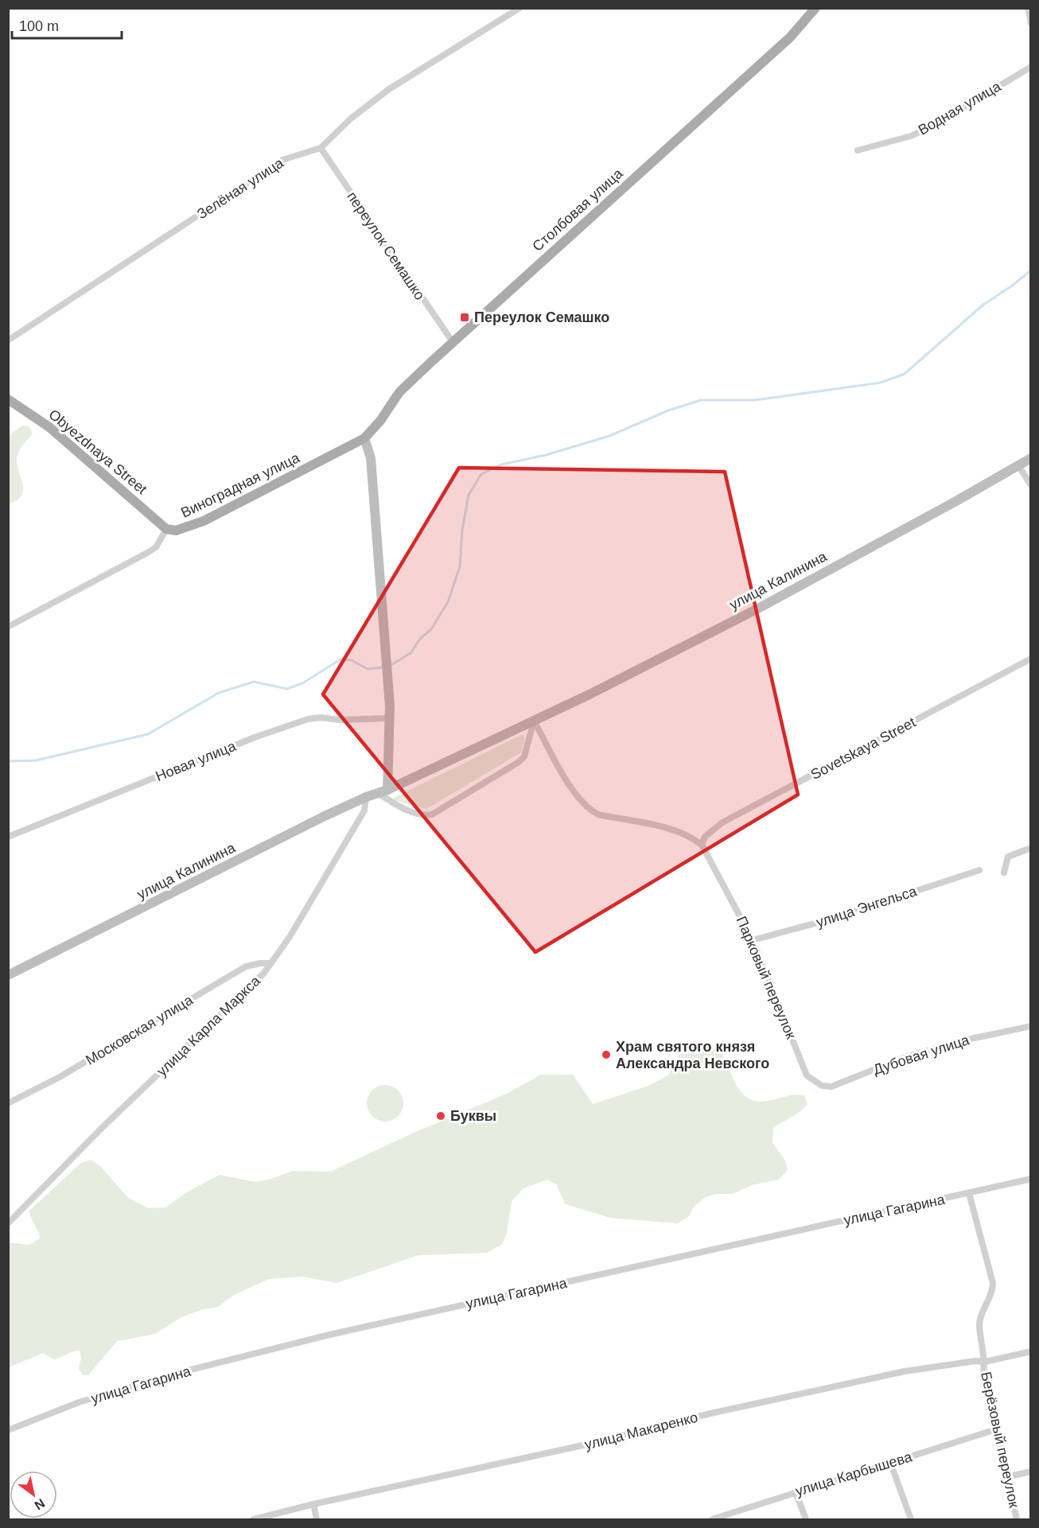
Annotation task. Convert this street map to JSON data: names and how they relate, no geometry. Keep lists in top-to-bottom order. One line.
{"streets":{"main road":["Столбовая улица","Obyezdnaya Street","Виноградная улица"],"street":["Водная улица","Зелёная улица","переулок Семашко","улица Калинина","Sovetskaya Street","Новая улица","улица Энгельса","Парковый переулок","улица Карла Маркса","Московская улица","Дубовая улица","улица Гагарина","улица Макаренко","Берёзовый переулок","улица Карбышева"]},"crossings":[["Зелёная улица","переулок Семашко"],["Столбовая улица","переулок Семашко"],["Столбовая улица","Виноградная улица"],["Obyezdnaya Street","Виноградная улица"],["улица Калинина","Парковый переулок"],["улица Калинина","улица Карла Маркса"],["Sovetskaya Street","Парковый переулок"],["улица Энгельса","Парковый переулок"],["Парковый переулок","Дубовая улица"],["улица Карла Маркса","Московская улица"],["улица Гагарина","Берёзовый переулок"],["улица Макаренко","Берёзовый переулок"],["Берёзовый переулок","улица Карбышева"]],"places":{"transit":["Переулок Семашко"],"other":["Храм святого князя Александра Невского","Буквы"]},"scale_bar":"100 m","north":"bottom right"}
